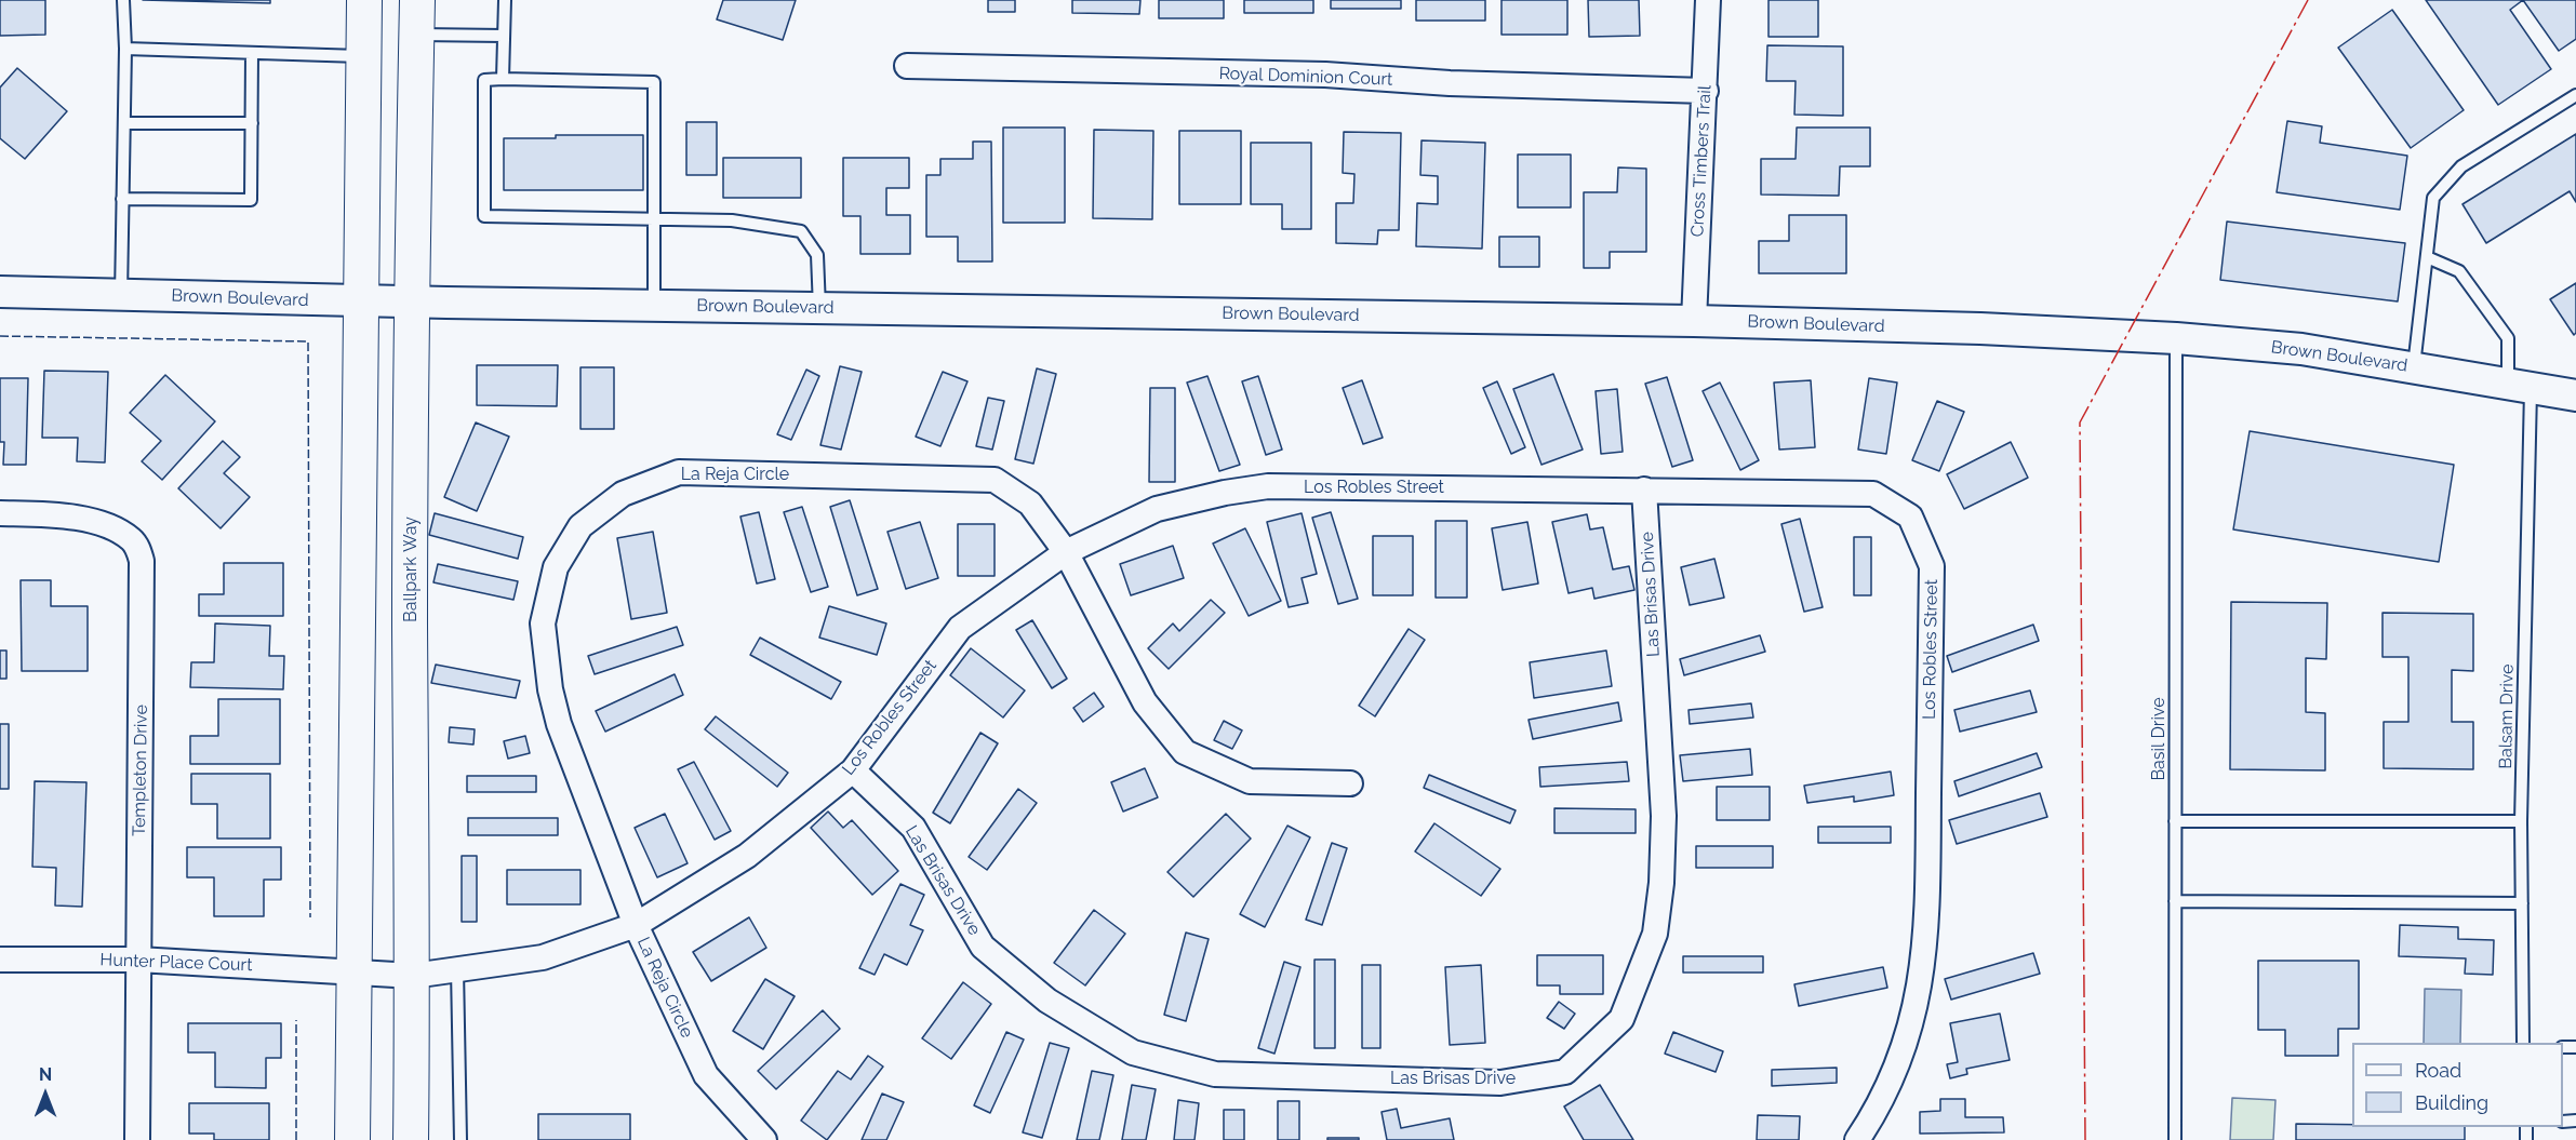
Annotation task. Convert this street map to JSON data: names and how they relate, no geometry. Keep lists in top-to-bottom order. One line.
{"streets":{"main road":["Ballpark Way"],"street":["Royal Dominion Court","Cross Timbers Trail","Brown Boulevard","La Reja Circle","Los Robles Street","Las Brisas Drive","Templeton Drive","Hunter Place Court"],"lane":["Balsam Drive","Basil Drive"]},"crossings":[["Royal Dominion Court","Cross Timbers Trail"],["Cross Timbers Trail","Brown Boulevard"],["Brown Boulevard","Ballpark Way"],["Brown Boulevard","Balsam Drive"],["Brown Boulevard","Basil Drive"],["La Reja Circle","Los Robles Street"],["Los Robles Street","Ballpark Way"],["Los Robles Street","Las Brisas Drive"],["Los Robles Street","Hunter Place Court"],["Templeton Drive","Hunter Place Court"]],"legend":["Road","Building"],"north":"top"}
